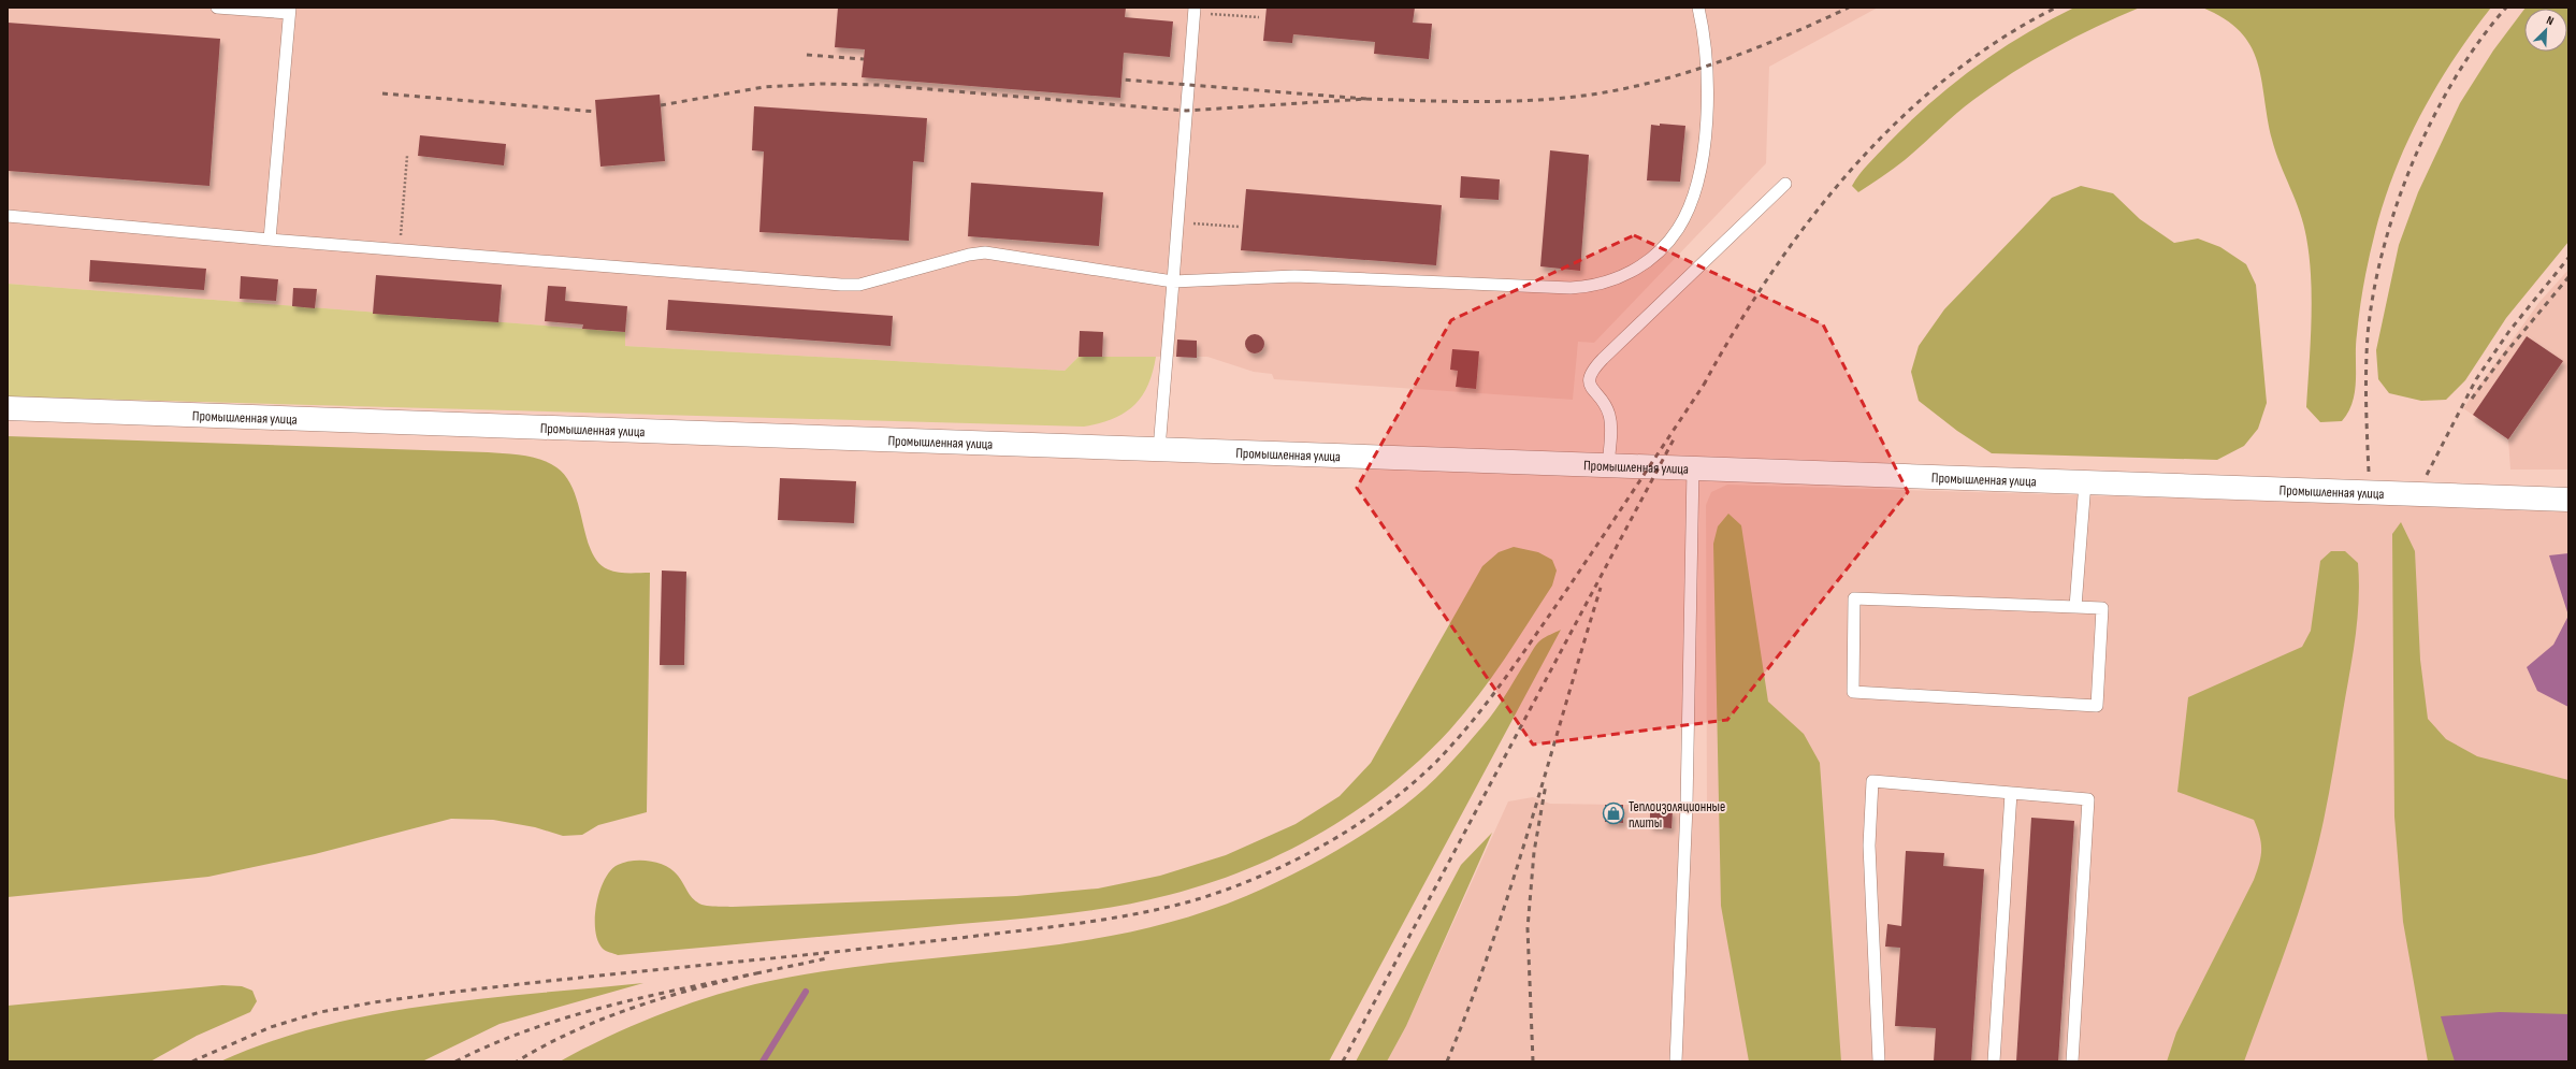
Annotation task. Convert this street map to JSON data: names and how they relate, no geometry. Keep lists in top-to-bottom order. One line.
{"streets":{"street":["Промышленная улица"]},"places":{"shop":["Теплоизоляционные плиты"]},"north":"top right"}
